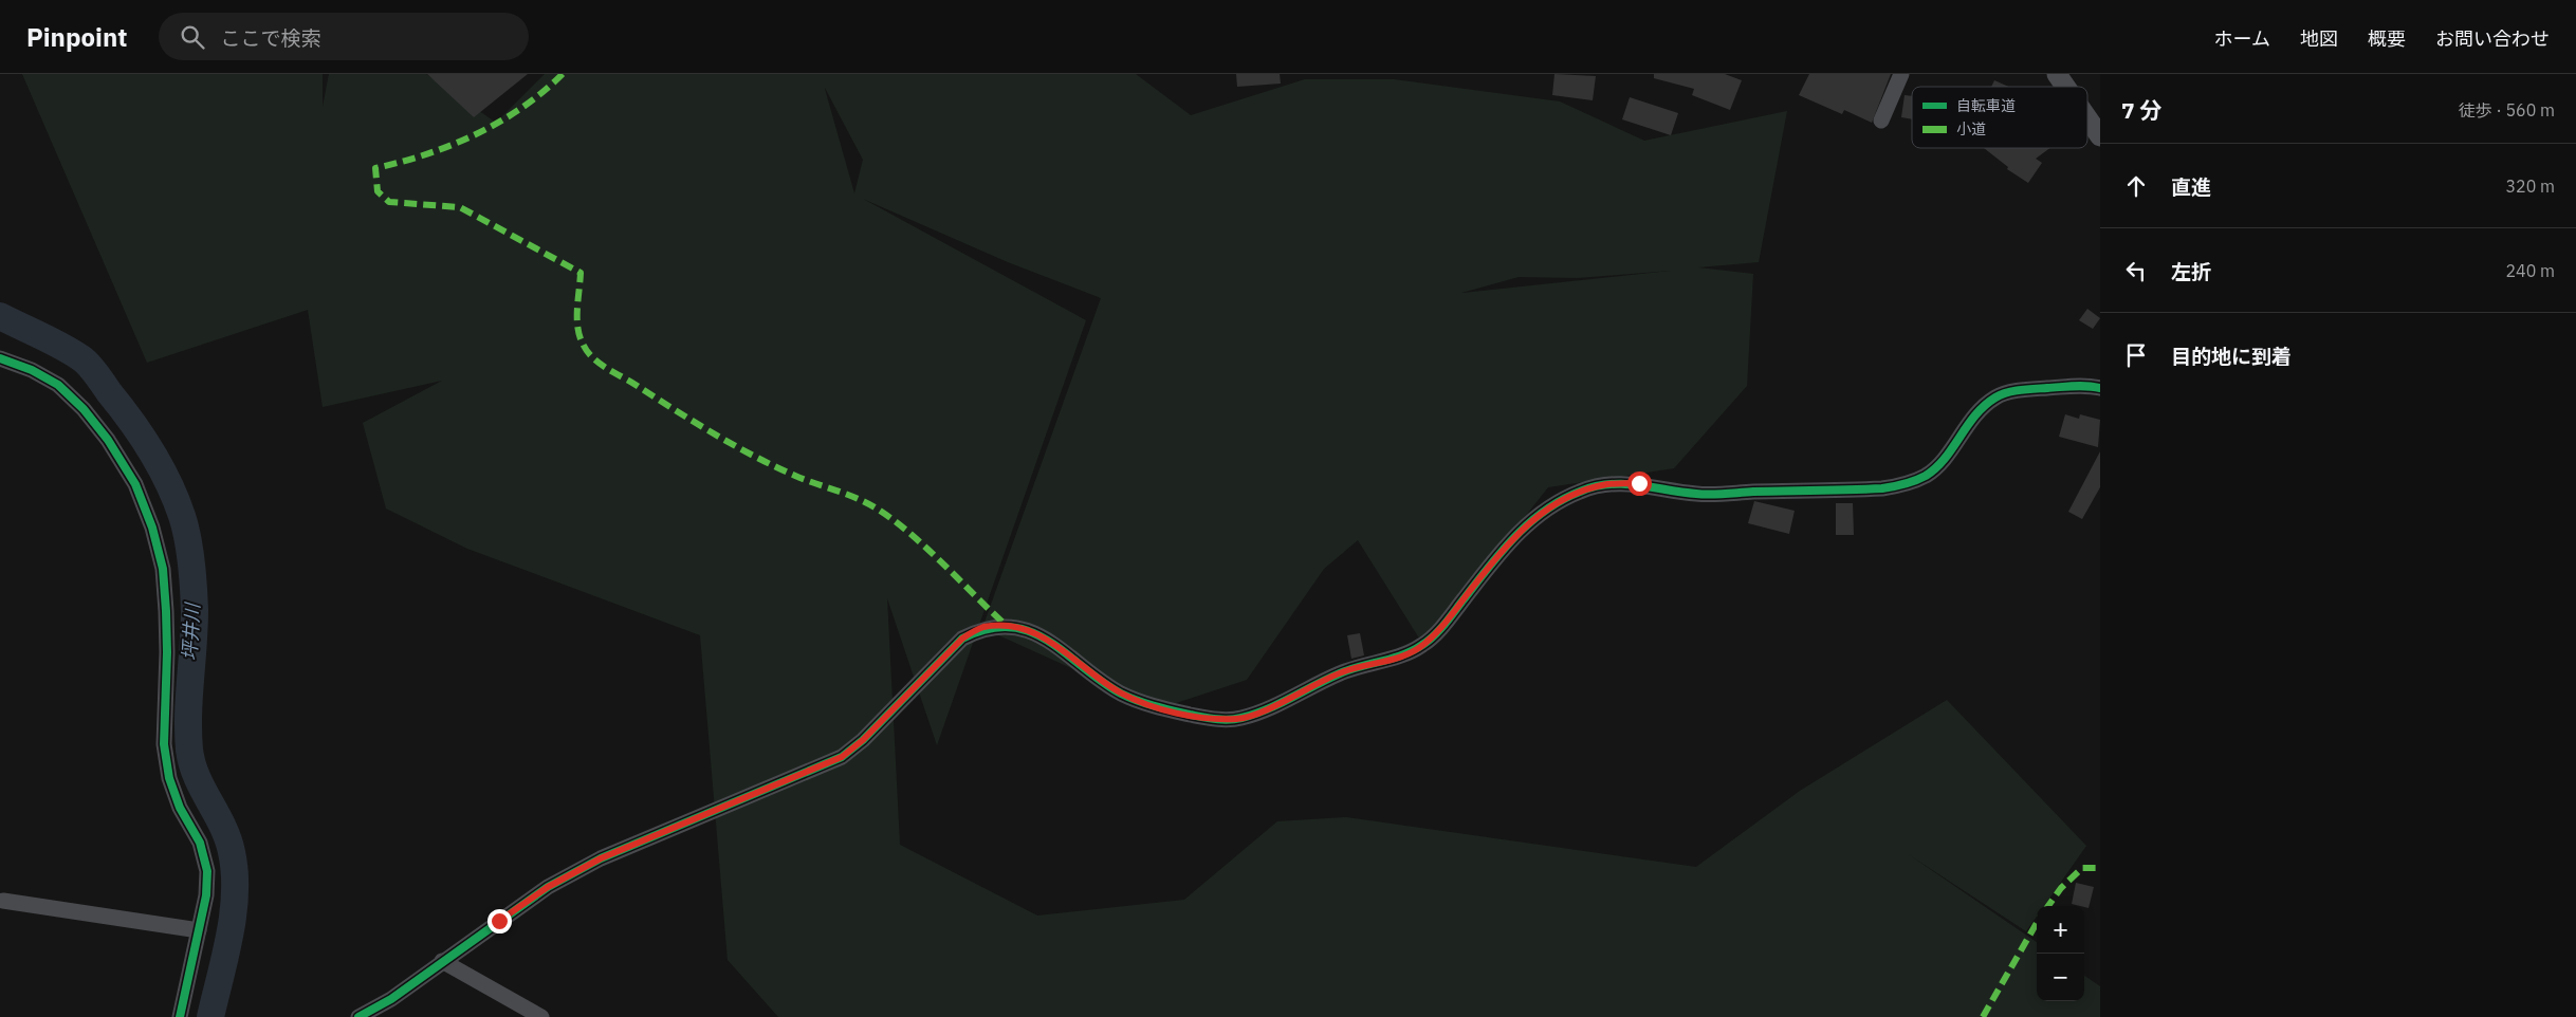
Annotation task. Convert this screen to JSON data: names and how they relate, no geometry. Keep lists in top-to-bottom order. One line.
{"water":["坪井川"],"legend":["自転車道","小道"],"page":{"header":"Pinpoint","search":"ここで検索","nav":["ホーム","地図","概要","お問い合わせ"],"heading":["7 分","徒歩 · 560 m"],"list":[["直進","320 m"],["左折","240 m"],"目的地に到着"],"map_buttons":["+","−"]}}
